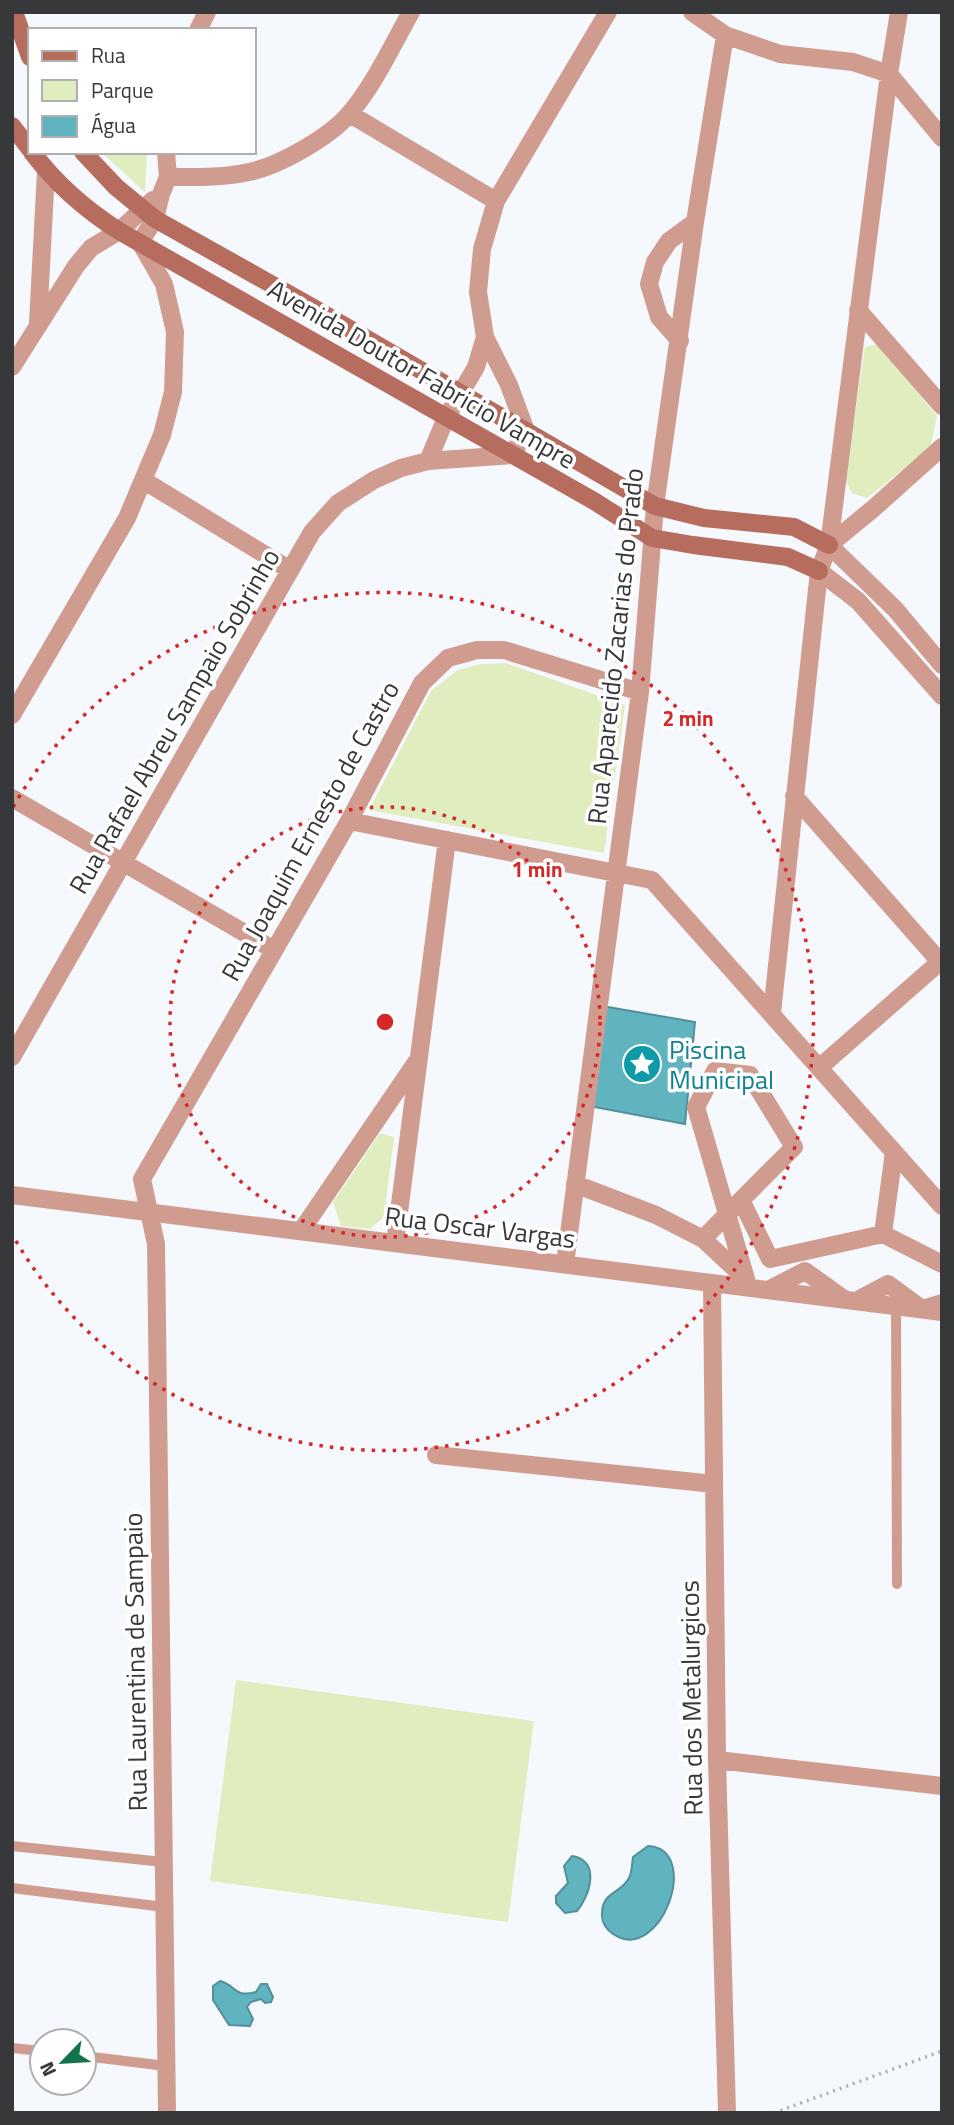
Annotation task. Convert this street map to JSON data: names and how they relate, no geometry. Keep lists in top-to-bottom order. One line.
{"streets":{"main road":["Avenida Doutor Fabricio Vampre"],"street":["Rua Aparecido Zacarias do Prado","Rua Rafael Abreu Sampaio Sobrinho","Rua Joaquim Ernesto de Castro","Rua Oscar Vargas","Rua Laurentina de Sampaio","Rua dos Metalurgicos"]},"crossings":[["Avenida Doutor Fabricio Vampre","Rua Aparecido Zacarias do Prado"],["Avenida Doutor Fabricio Vampre","Rua Rafael Abreu Sampaio Sobrinho"],["Rua Aparecido Zacarias do Prado","Rua Joaquim Ernesto de Castro"],["Rua Aparecido Zacarias do Prado","Rua Oscar Vargas"],["Rua Joaquim Ernesto de Castro","Rua Oscar Vargas"],["Rua Joaquim Ernesto de Castro","Rua Laurentina de Sampaio"],["Rua Oscar Vargas","Rua Laurentina de Sampaio"],["Rua Oscar Vargas","Rua dos Metalurgicos"]],"places":{"place":["Piscina Municipal"]},"legend":["Rua","Parque","Água"],"north":"bottom left","rings":["2 min","1 min"]}
